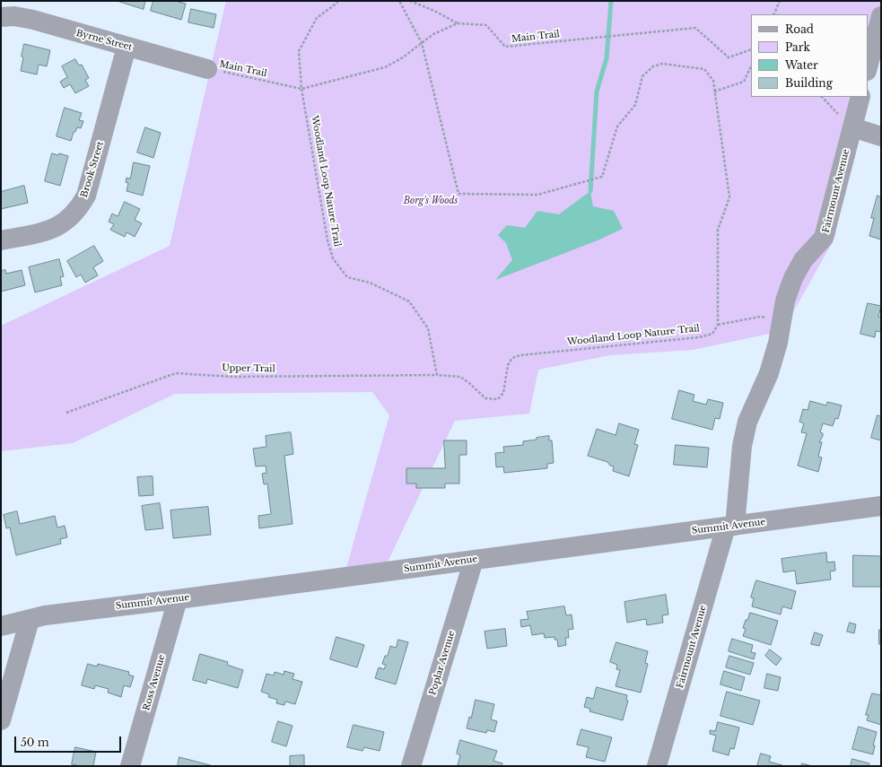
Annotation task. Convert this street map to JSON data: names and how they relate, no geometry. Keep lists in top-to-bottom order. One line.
{"streets":{"street":["Byrne Street","Brook Street","Fairmount Avenue","Summit Avenue","Poplar Avenue","Ross Avenue"],"path":["Main Trail","Woodland Loop Nature Trail","Upper Trail"]},"crossings":[["Main Trail","Byrne Street"],["Main Trail","Woodland Loop Nature Trail"],["Byrne Street","Brook Street"],["Woodland Loop Nature Trail","Upper Trail"],["Fairmount Avenue","Summit Avenue"],["Summit Avenue","Poplar Avenue"],["Summit Avenue","Ross Avenue"]],"parks":["Borg's Woods"],"legend":["Road","Park","Water","Building"],"scale_bar":"50 m"}
